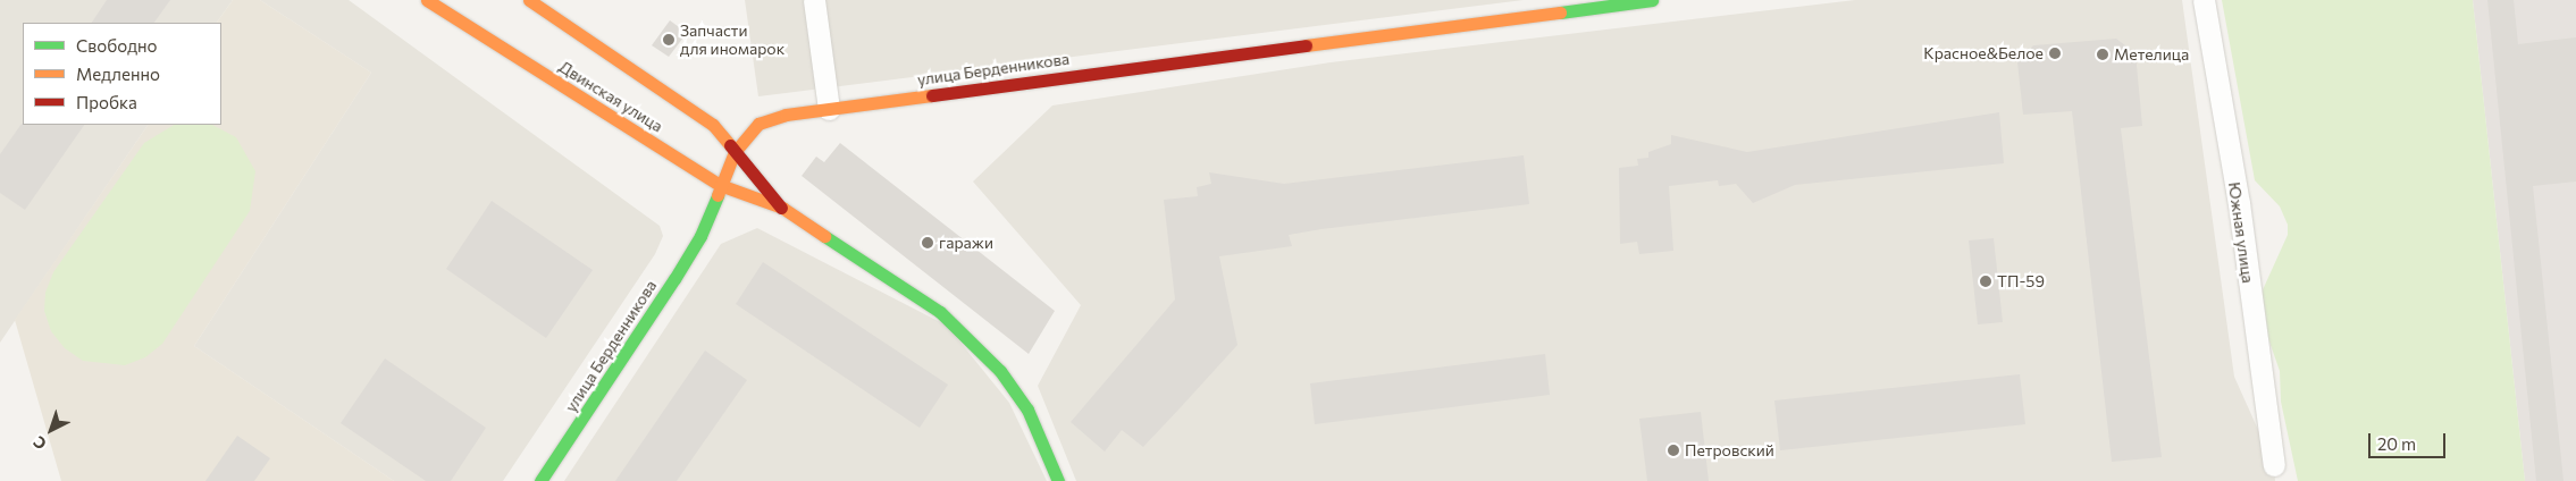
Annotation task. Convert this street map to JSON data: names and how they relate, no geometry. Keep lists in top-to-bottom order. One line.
{"streets":{"street":["улица Берденникова","Двинская улица","Южная улица"]},"crossings":[["улица Берденникова","Двинская улица"]],"places":["Запчасти для иномарок","Красное&Белое","Метелица","гаражи","ТП-59","Петровский"],"legend":["Свободно","Медленно","Пробка"],"scale_bar":"20 m","north":"bottom left"}
